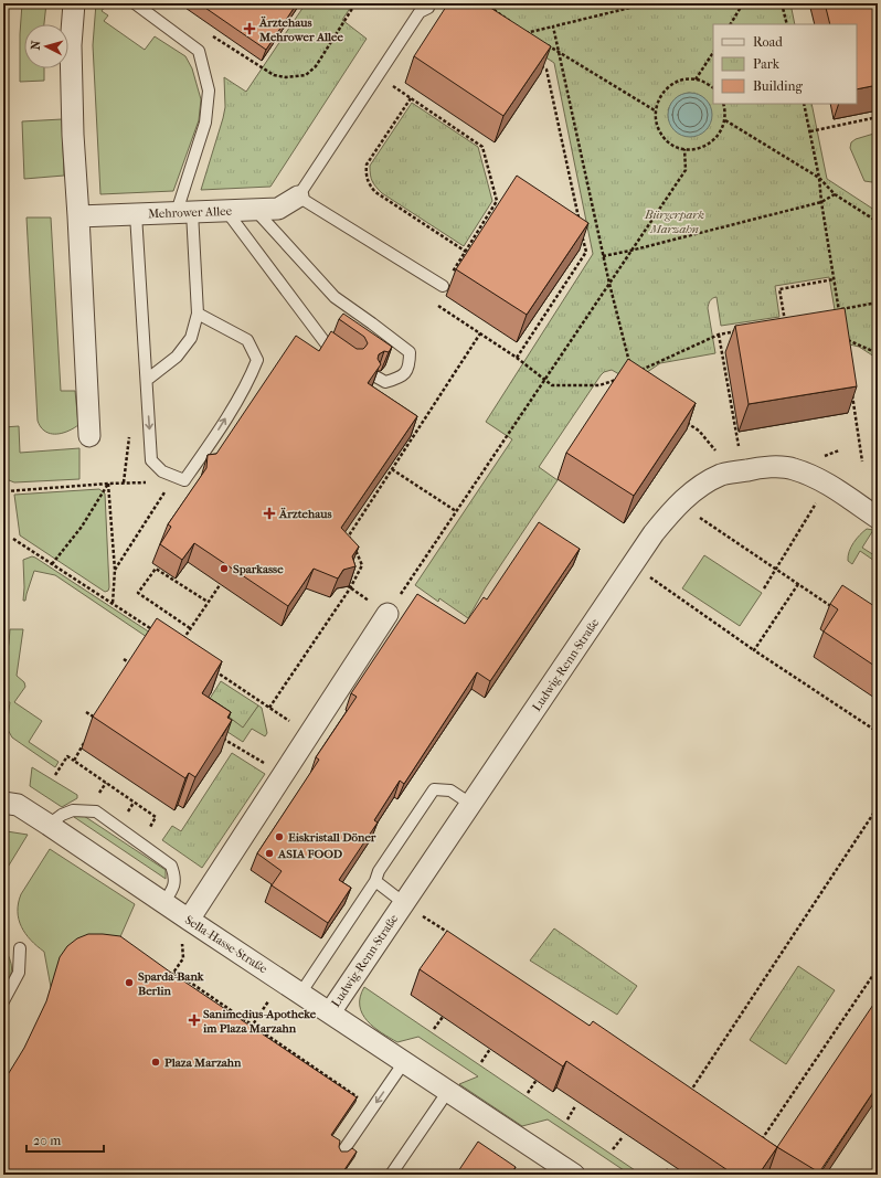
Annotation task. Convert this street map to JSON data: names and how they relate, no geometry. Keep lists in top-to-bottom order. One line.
{"streets":{"street":["Mehrower Allee","Ludwig-Renn-Straße","Sella-Hasse-Straße"]},"crossings":[["Ludwig-Renn-Straße","Sella-Hasse-Straße"]],"parks":["Bürgerpark Marzahn"],"places":{"health":["Ärztehaus Mehrower Allee","Ärztehaus","Sanimedius-Apotheke im Plaza Marzahn"],"other":["Sparkasse","Eiskristall Döner","ASIA FOOD","Sparda-Bank Berlin","Plaza Marzahn"]},"legend":["Road","Park","Building"],"scale_bar":"20 m","north":"left"}
